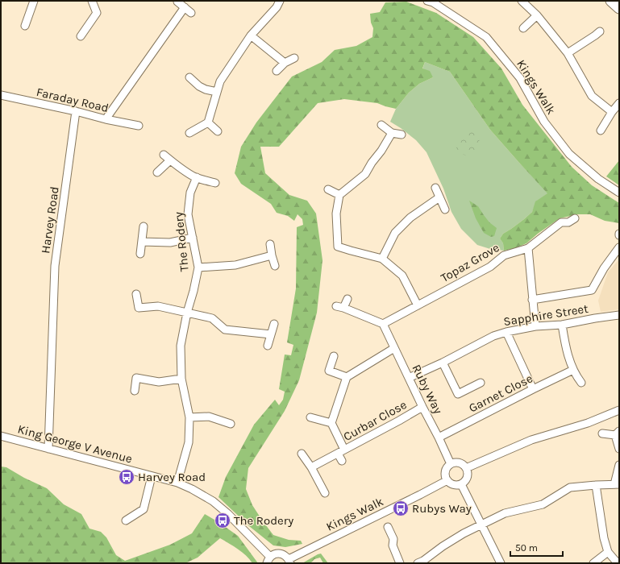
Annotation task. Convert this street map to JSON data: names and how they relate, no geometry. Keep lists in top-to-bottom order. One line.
{"streets":{"street":["Kings Walk","Faraday Road","Harvey Road","The Rodery","Topaz Grove","Sapphire Street","Ruby Way","Garnet Close","Curbar Close","King George V Avenue"]},"crossings":[["Kings Walk","Ruby Way"],["Faraday Road","Harvey Road"],["Harvey Road","King George V Avenue"],["The Rodery","King George V Avenue"],["Topaz Grove","Ruby Way"],["Sapphire Street","Ruby Way"],["Ruby Way","Garnet Close"],["Ruby Way","Curbar Close"]],"places":{"bus stop":["Harvey Road","Rubys Way","The Rodery"]},"scale_bar":"50 m"}
